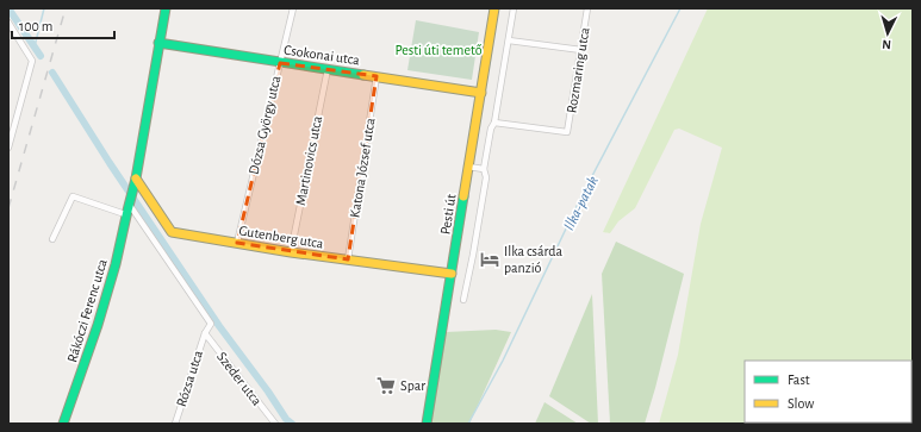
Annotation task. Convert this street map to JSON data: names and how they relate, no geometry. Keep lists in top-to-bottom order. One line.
{"streets":{"street":["Csokonai utca","Rozmaring utca","Dózsa György utca","Martinovics utca","Katona József utca","Pesti út","Gutenberg utca","Rákóczi Ferenc utca","Rózsa utca","Szeder utca"]},"crossings":[["Csokonai utca","Dózsa György utca"],["Csokonai utca","Martinovics utca"],["Csokonai utca","Katona József utca"],["Csokonai utca","Pesti út"],["Dózsa György utca","Gutenberg utca"],["Martinovics utca","Gutenberg utca"],["Katona József utca","Gutenberg utca"],["Pesti út","Gutenberg utca"],["Gutenberg utca","Rákóczi Ferenc utca"],["Rózsa utca","Szeder utca"]],"water":["Ilka-patak"],"parks":["Pesti úti temető"],"places":{"hotel":["Ilka csárda panzió"],"supermarket":["Spar"]},"legend":["Fast","Slow"],"scale_bar":"100 m","north":"bottom"}
